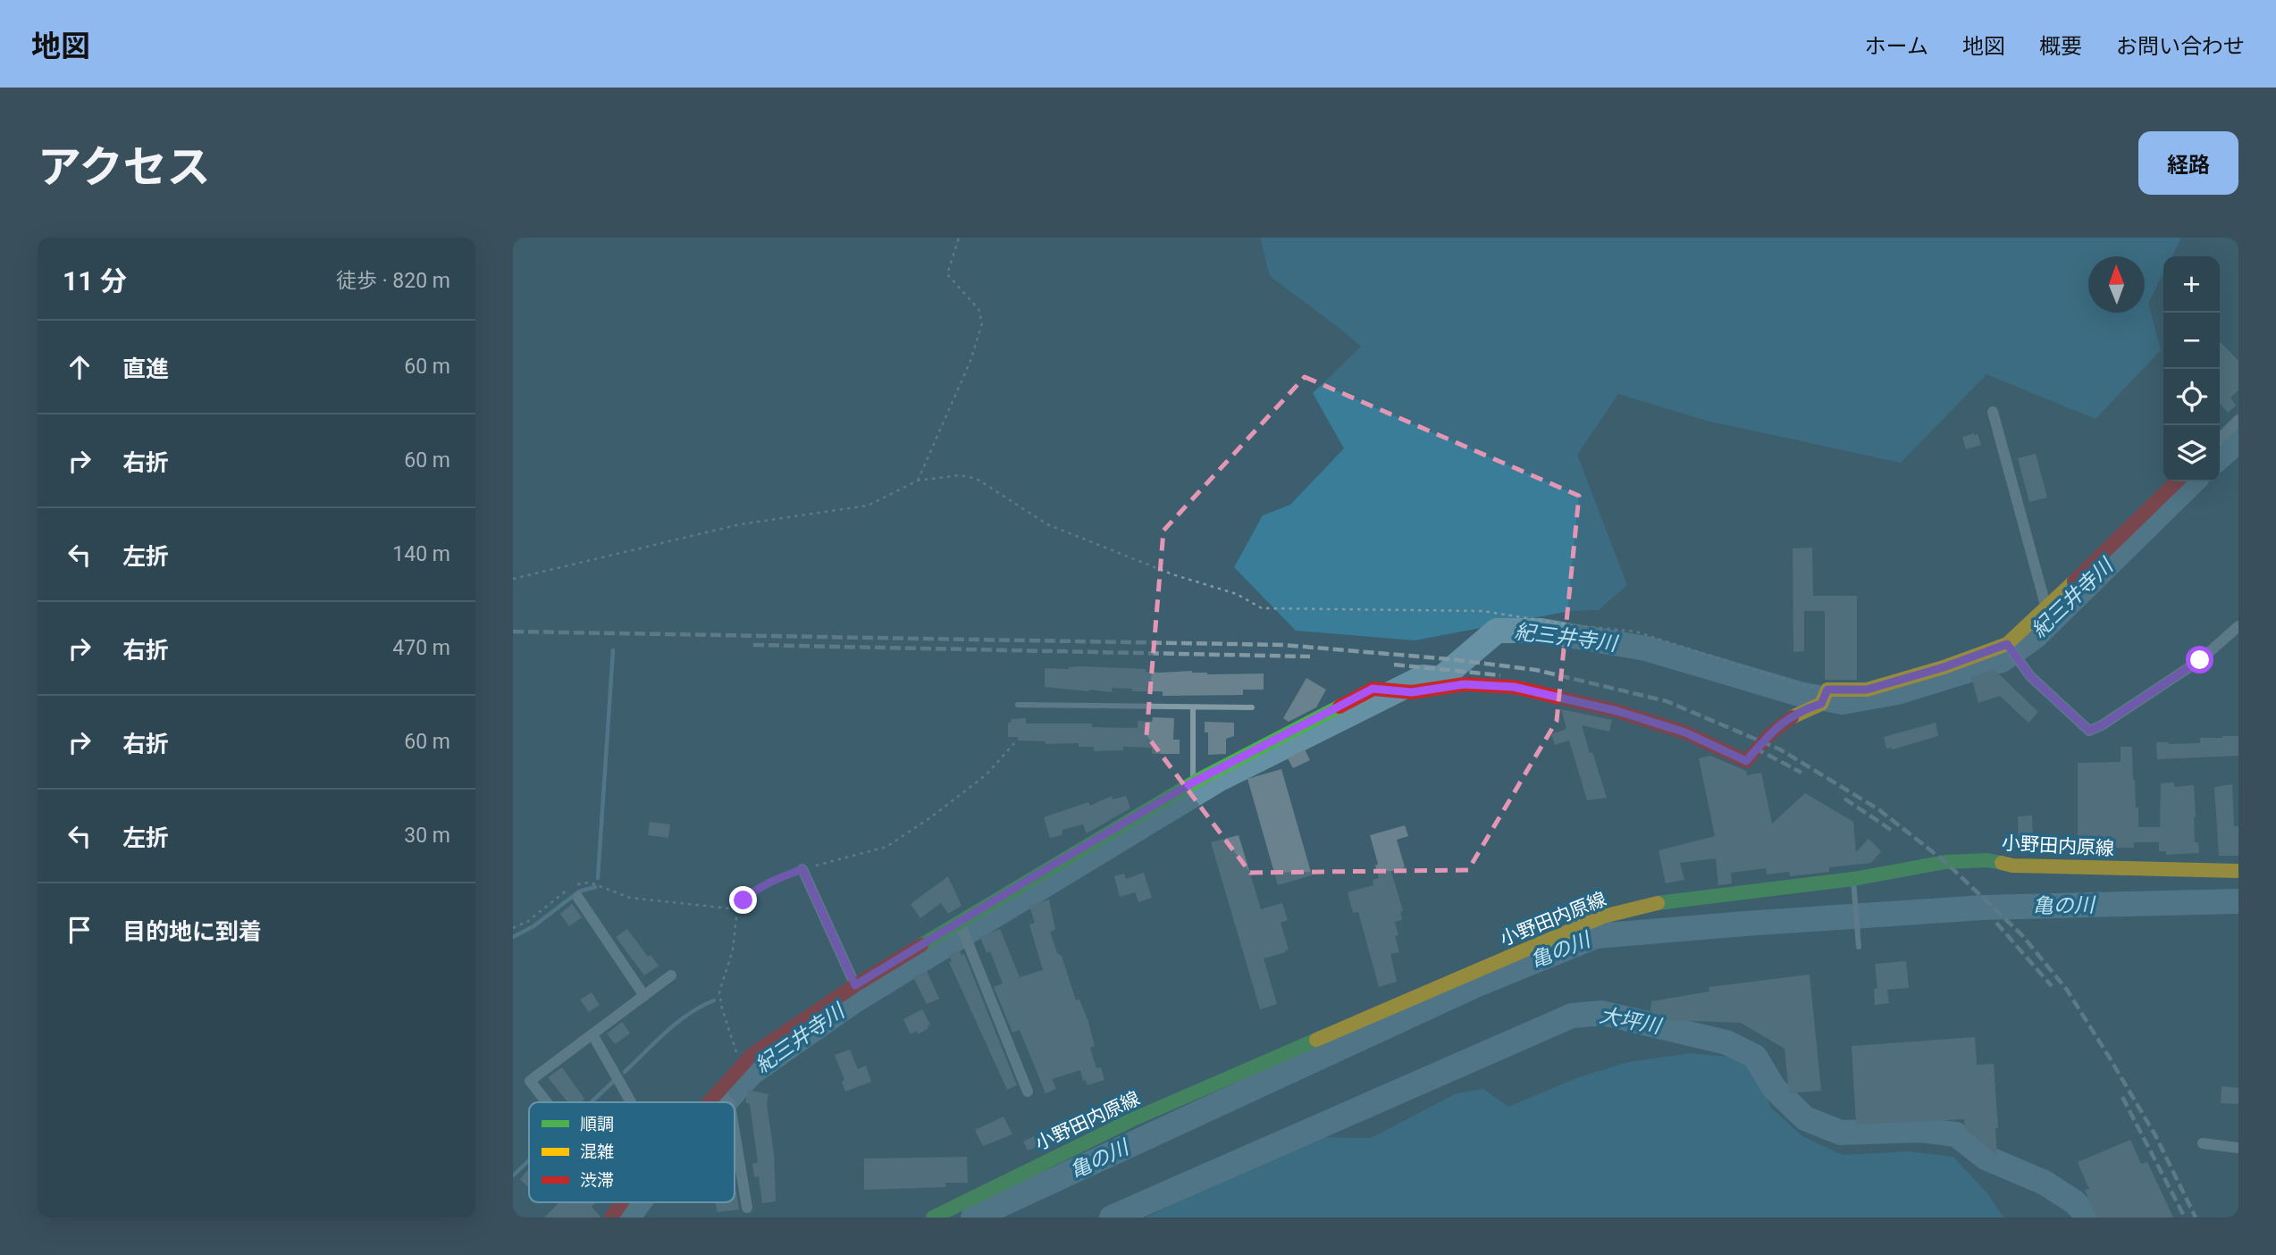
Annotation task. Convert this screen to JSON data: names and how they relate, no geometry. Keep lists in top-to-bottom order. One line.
{"streets":{"street":["小野田内原線"]},"water":["紀三井寺川","亀の川","大坪川"],"legend":["順調","混雑","渋滞"],"north":"top","page":{"header":"地図","nav":["ホーム","地図","概要","お問い合わせ"],"title":"アクセス","buttons":"経路","heading":["11 分","徒歩 · 820 m"],"map_buttons":["+","−"],"list":[["直進","60 m"],["右折","60 m"],["左折","140 m"],["右折","470 m"],["右折","60 m"],["左折","30 m"],"目的地に到着"]}}
